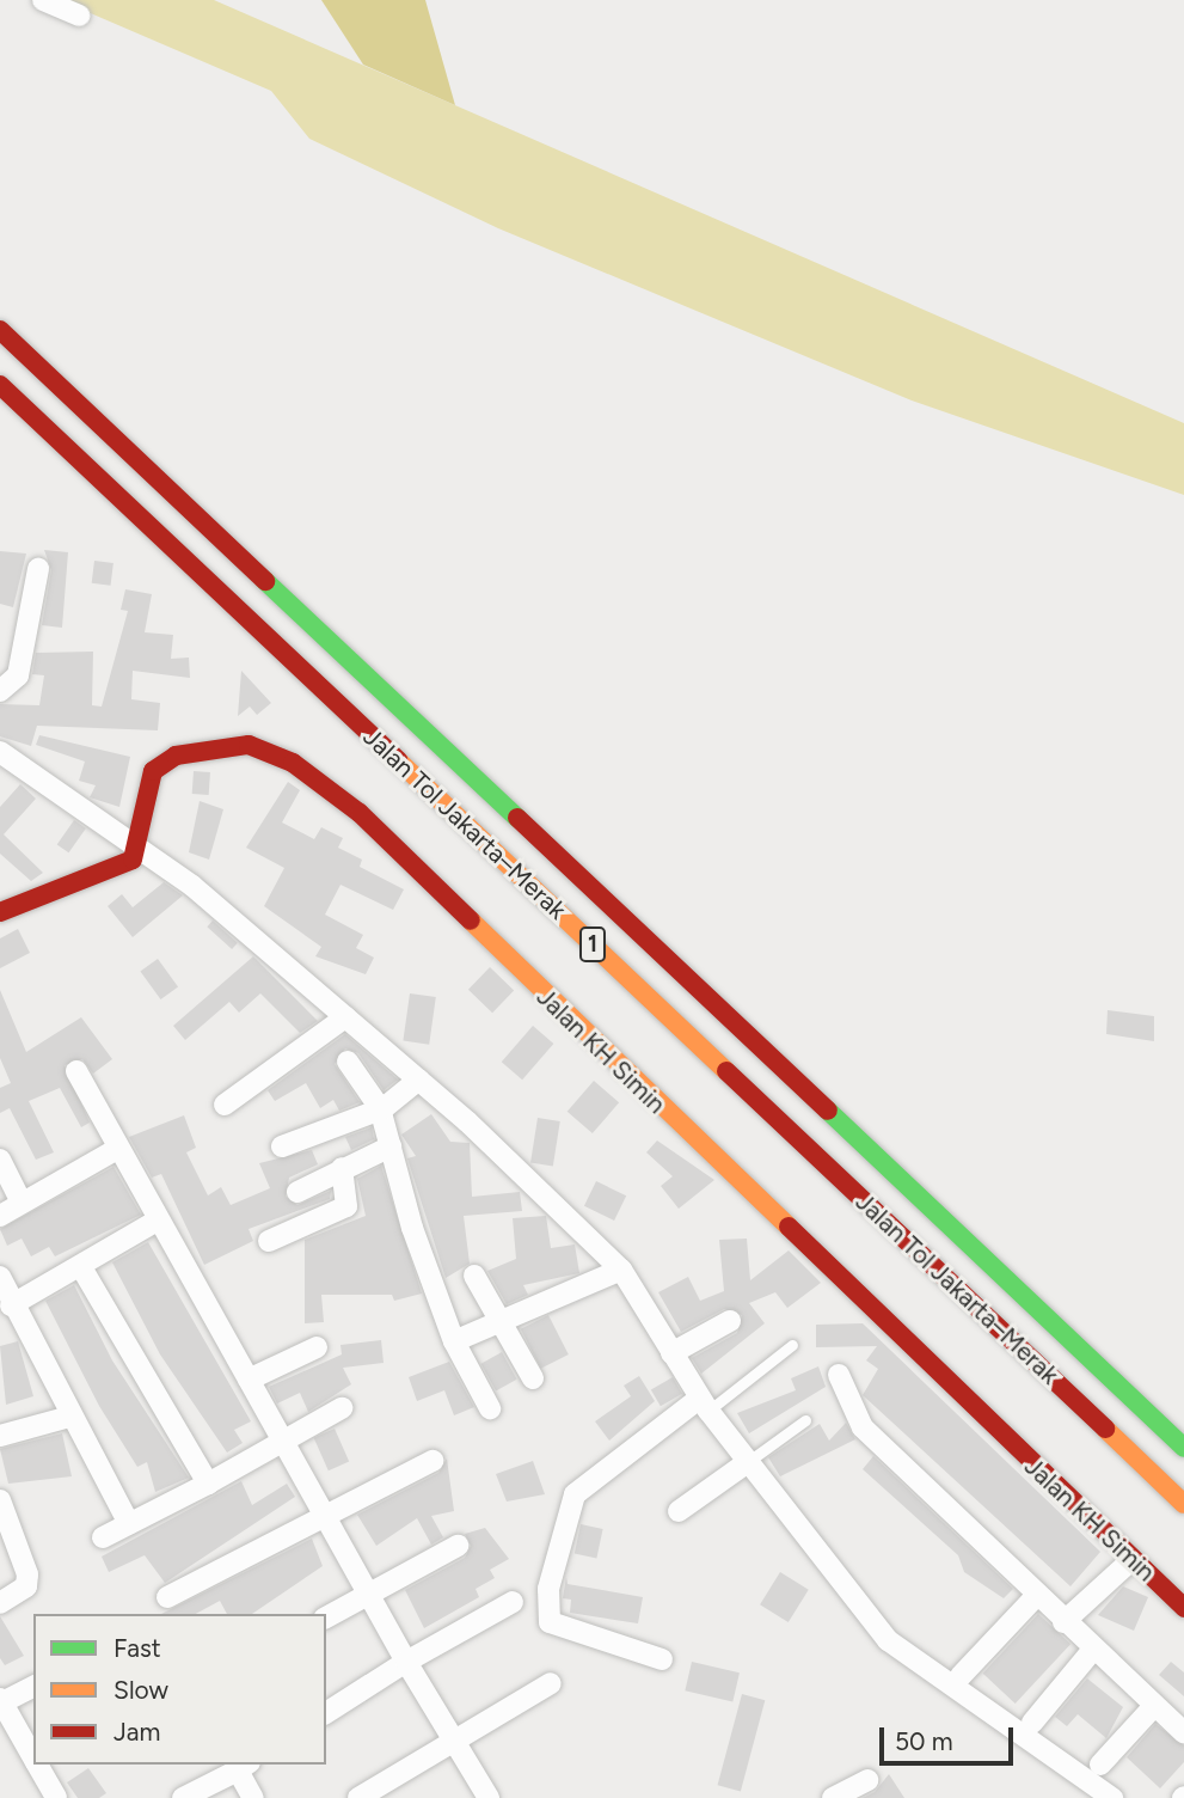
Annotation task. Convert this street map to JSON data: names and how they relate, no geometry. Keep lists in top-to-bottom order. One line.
{"streets":{"main road":["Jalan Tol Jakarta–Merak","1","Jalan KH Simin"]},"legend":["Fast","Slow","Jam"],"scale_bar":"50 m"}
